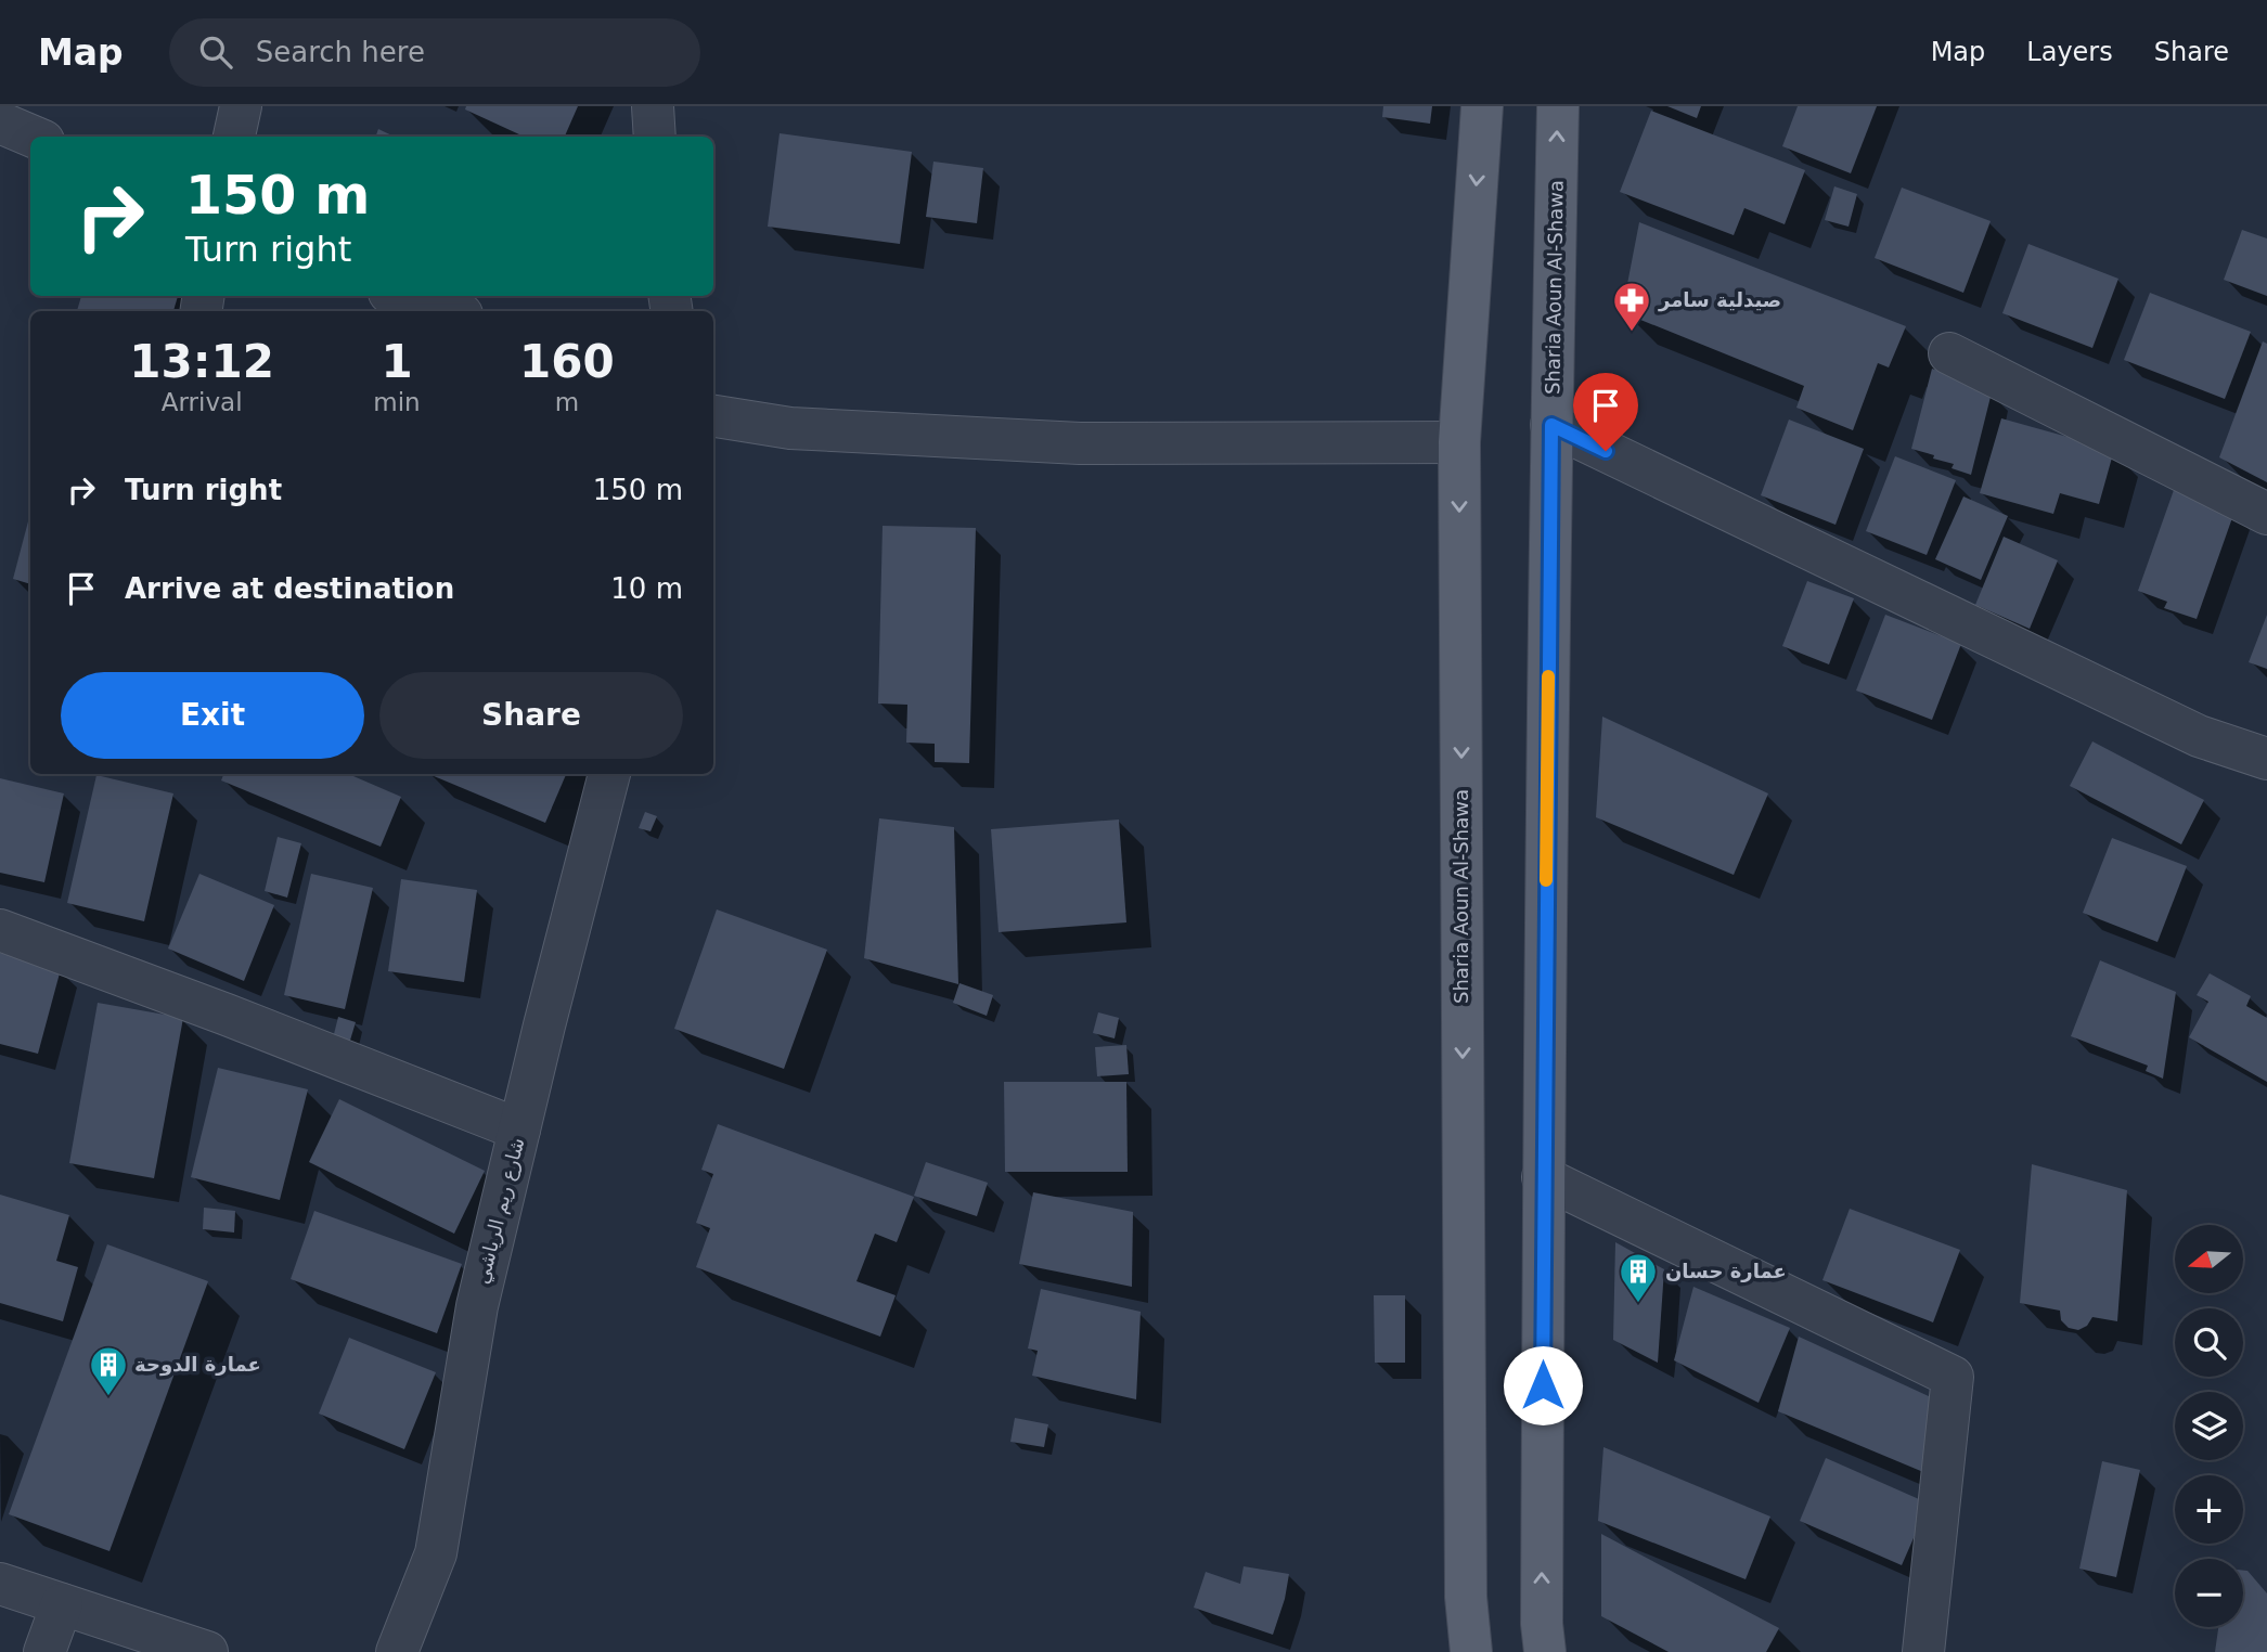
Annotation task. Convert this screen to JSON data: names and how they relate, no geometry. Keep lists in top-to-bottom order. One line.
{"streets":{"main road":["Sharia Aoun Al-Shawa"],"street":["شارع ريم الرياشي"]},"places":{"pharmacy":["صيدلية سامر"],"building":["عمارة حسان","عمارة الدوحة"]},"north":"left","page":{"header":"Map","search":"Search here","nav":["Map","Layers","Share"],"turn":["150 m","Turn right"],"eta":["13:12","Arrival","1","min","160","m"],"list":[{"name":"Turn right","value":"150 m"},{"name":"Arrive at destination","value":"10 m"}],"buttons":["Exit","Share"],"map_buttons":["+","−"]}}
